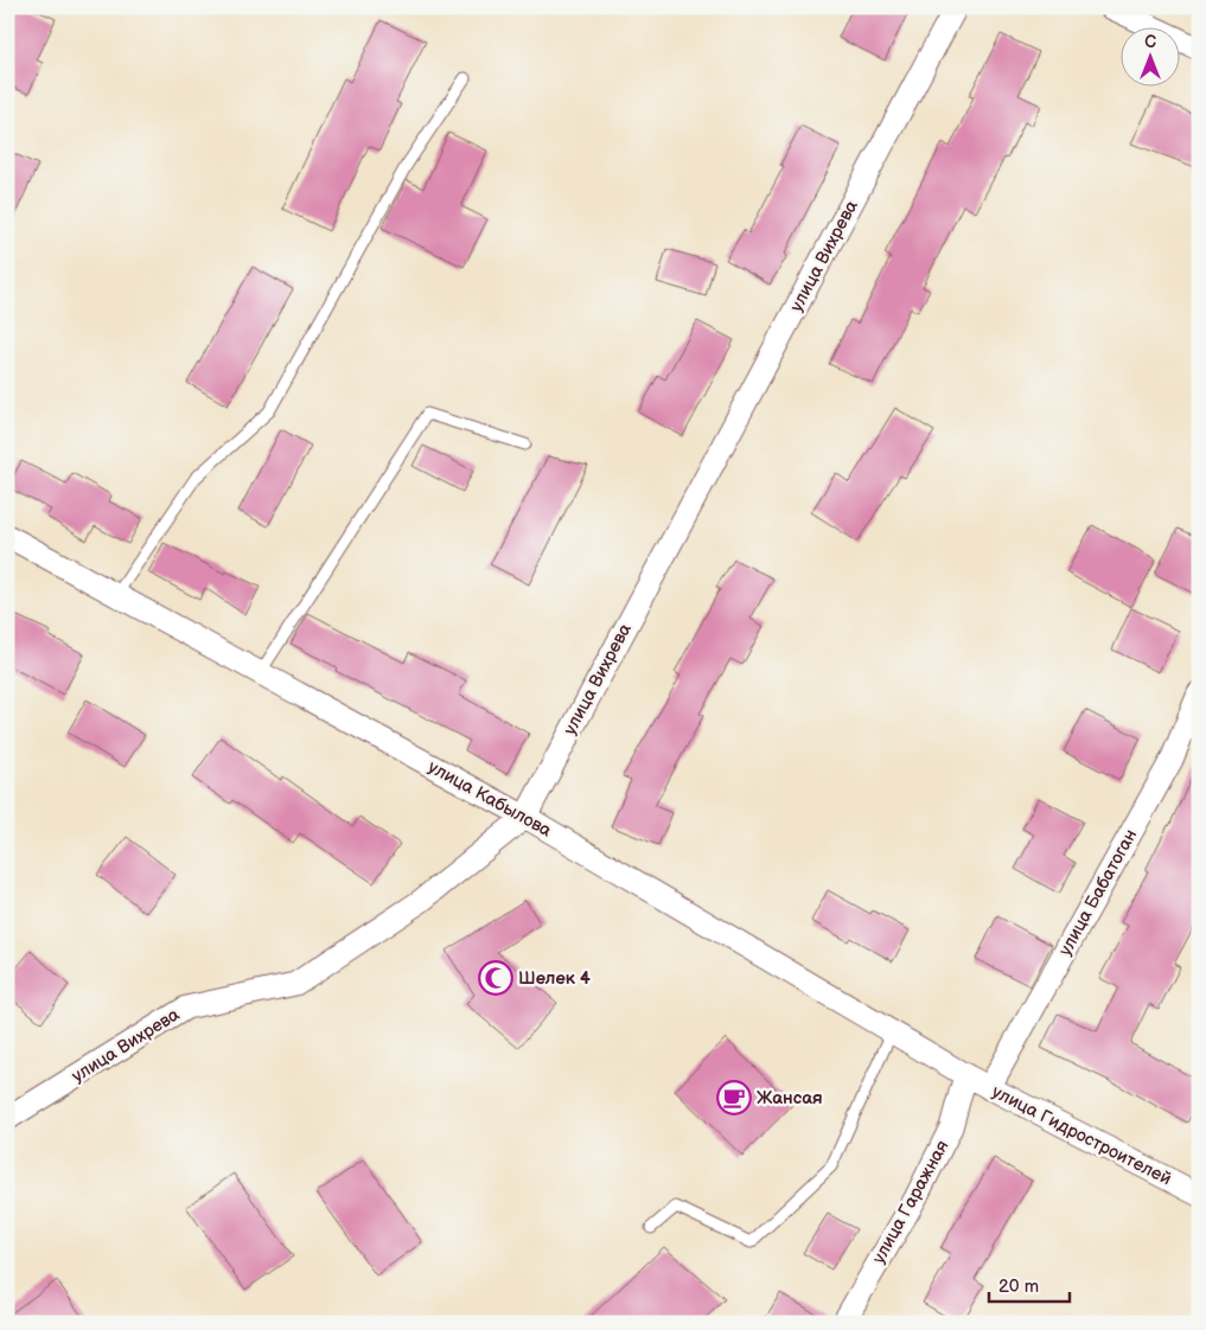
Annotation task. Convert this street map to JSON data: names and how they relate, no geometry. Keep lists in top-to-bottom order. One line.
{"streets":{"street":["улица Вихрева","улица Кабылова","улица Бабатоган","улица Гидростроителей","улица Гаражная"]},"crossings":[["улица Вихрева","улица Кабылова"],["улица Кабылова","улица Гидростроителей"],["улица Кабылова","улица Гаражная"],["улица Бабатоган","улица Гидростроителей"],["улица Гидростроителей","улица Гаражная"]],"places":{"mosque":["Шелек 4"],"cafe":["Жансая"]},"scale_bar":"20 m","north":"top"}
